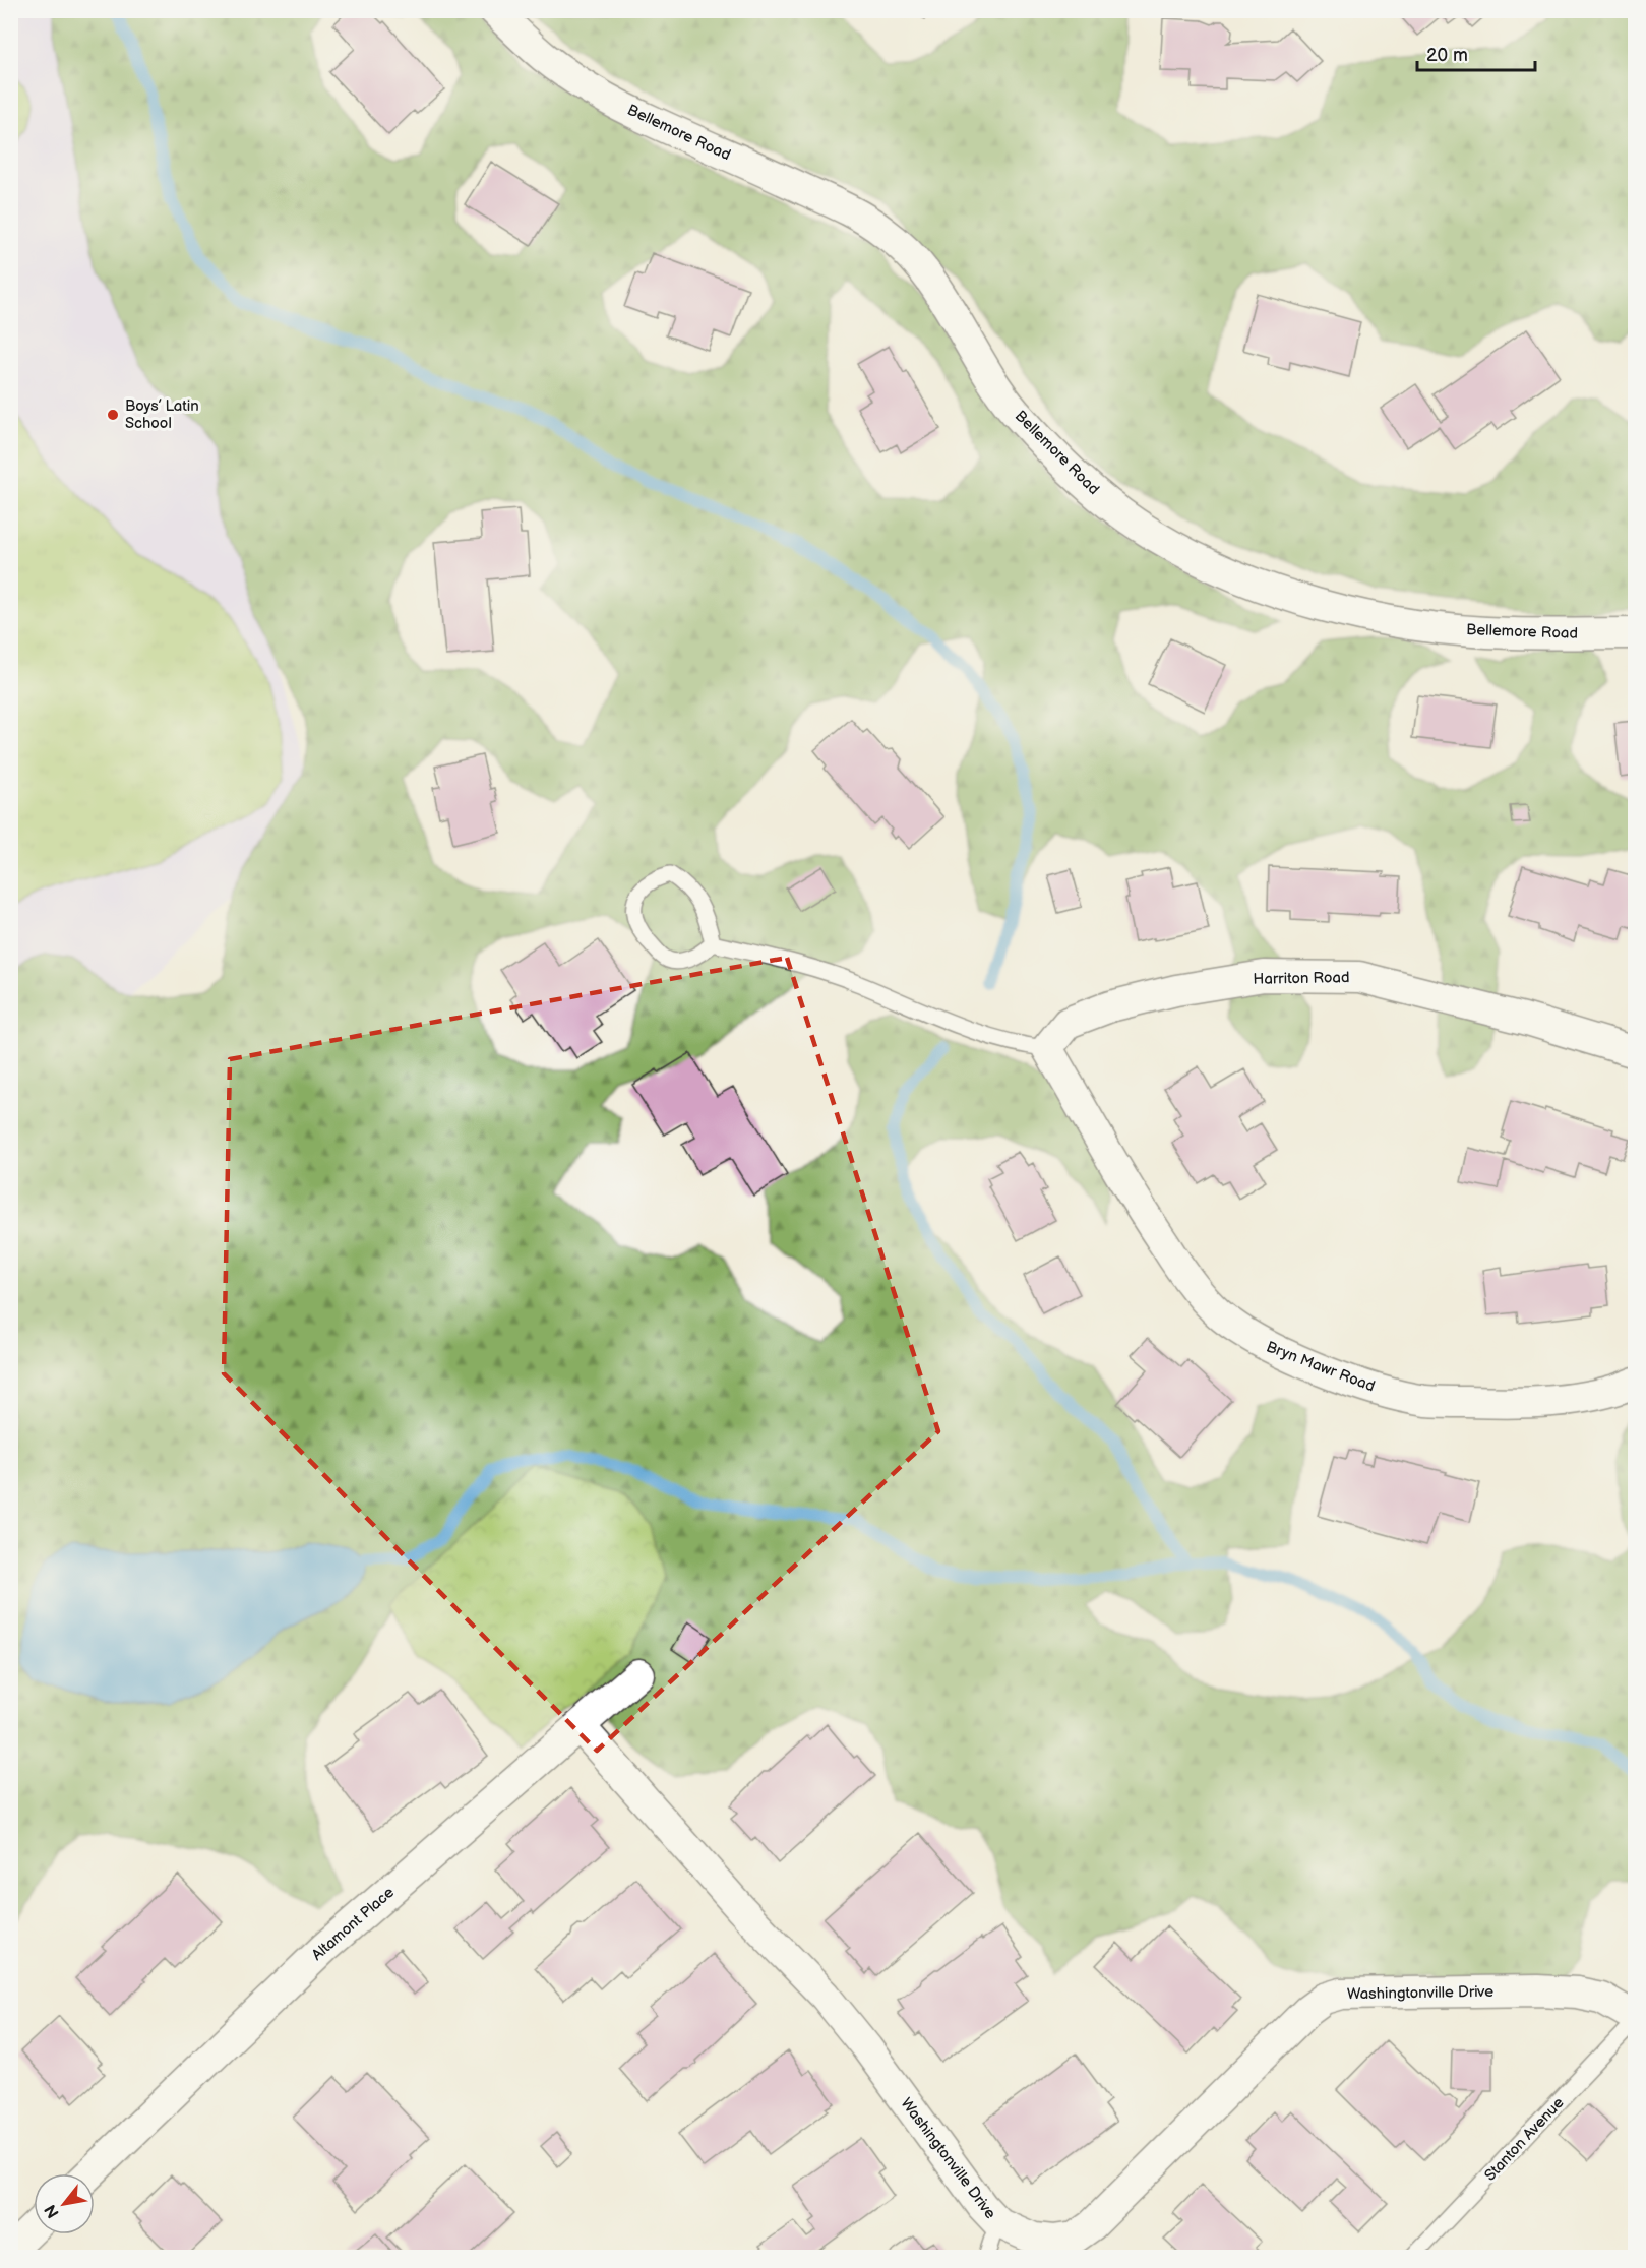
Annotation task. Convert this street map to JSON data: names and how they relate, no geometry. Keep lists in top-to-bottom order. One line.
{"streets":{"street":["Bellemore Road","Harriton Road","Bryn Mawr Road","Altamont Place","Washingtonville Drive"],"lane":["Stanton Avenue"]},"crossings":[["Harriton Road","Bryn Mawr Road"],["Altamont Place","Washingtonville Drive"],["Washingtonville Drive","Stanton Avenue"]],"places":["Boys’ Latin School"],"scale_bar":"20 m","north":"bottom left"}
